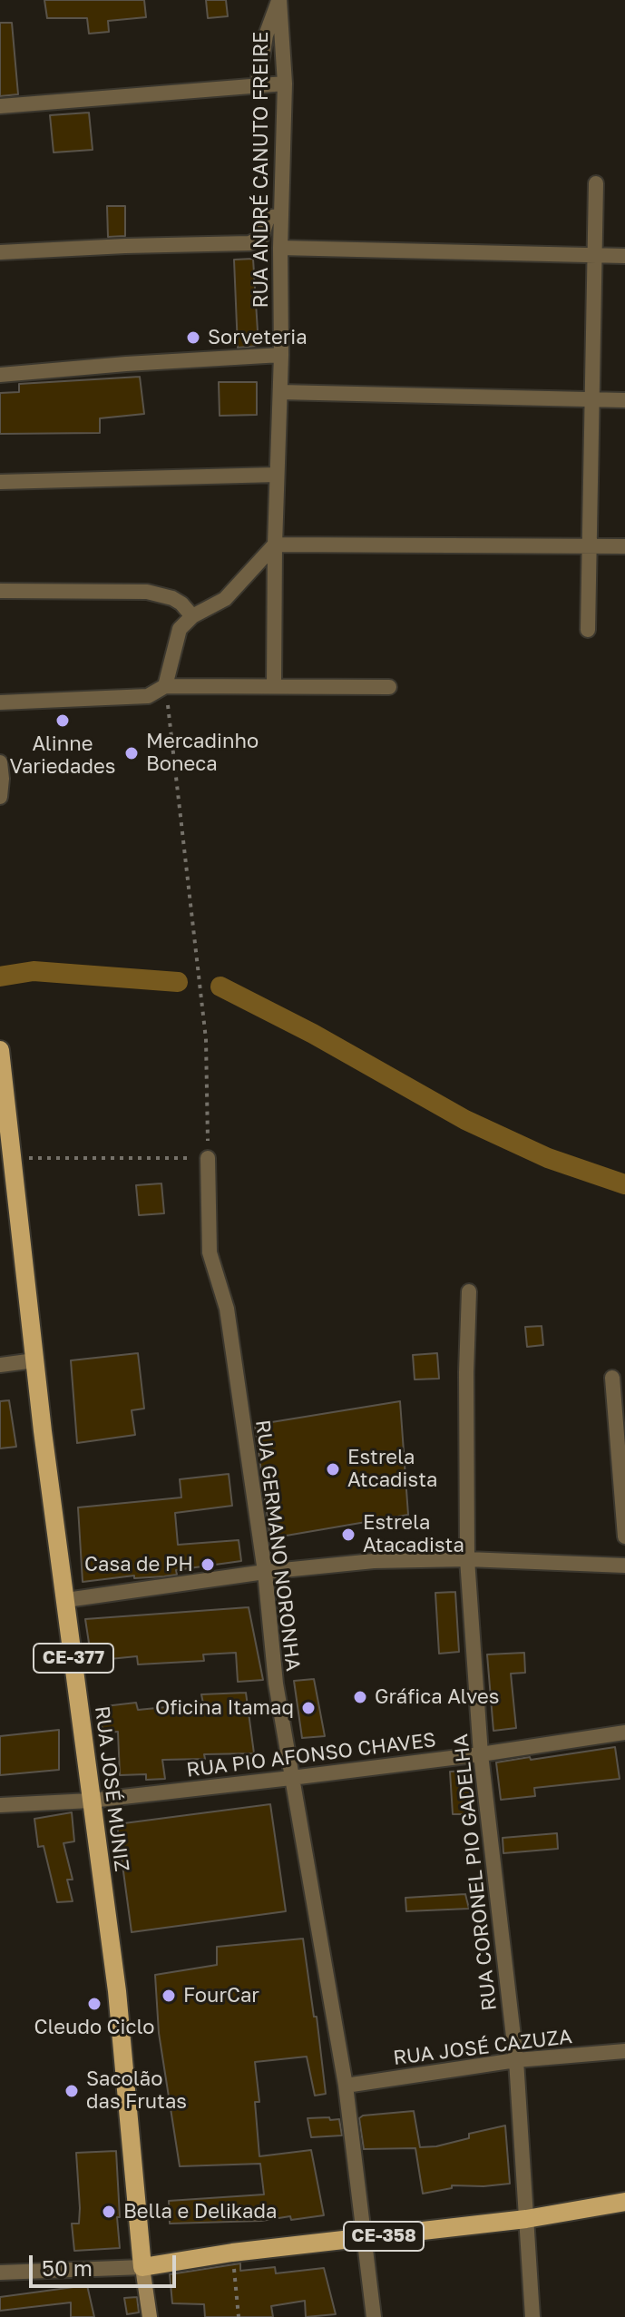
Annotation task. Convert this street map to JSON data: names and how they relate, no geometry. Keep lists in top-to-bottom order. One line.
{"streets":{"main road":["CE-377","RUA JOSÉ MUNIZ","CE-358"],"street":["RUA ANDRÉ CANUTO FREIRE","RUA GERMANO NORONHA","RUA PIO AFONSO CHAVES","RUA CORONEL PIO GADELHA","RUA JOSÉ CAZUZA"]},"crossings":[["RUA GERMANO NORONHA","RUA PIO AFONSO CHAVES"],["RUA GERMANO NORONHA","RUA JOSÉ CAZUZA"],["RUA GERMANO NORONHA","CE-358"],["RUA PIO AFONSO CHAVES","RUA JOSÉ MUNIZ"],["RUA PIO AFONSO CHAVES","RUA CORONEL PIO GADELHA"],["RUA JOSÉ MUNIZ","CE-358"],["RUA CORONEL PIO GADELHA","RUA JOSÉ CAZUZA"],["RUA CORONEL PIO GADELHA","CE-358"]],"places":["Sorveteria","Alinne Variedades","Mercadinho Boneca","Estrela Atcadista","Estrela Atacadista","Casa de PH","Gráfica Alves","Oficina Itamaq","FourCar","Cleudo Ciclo","Sacolão das Frutas","Bella e Delikada"],"scale_bar":"50 m"}
